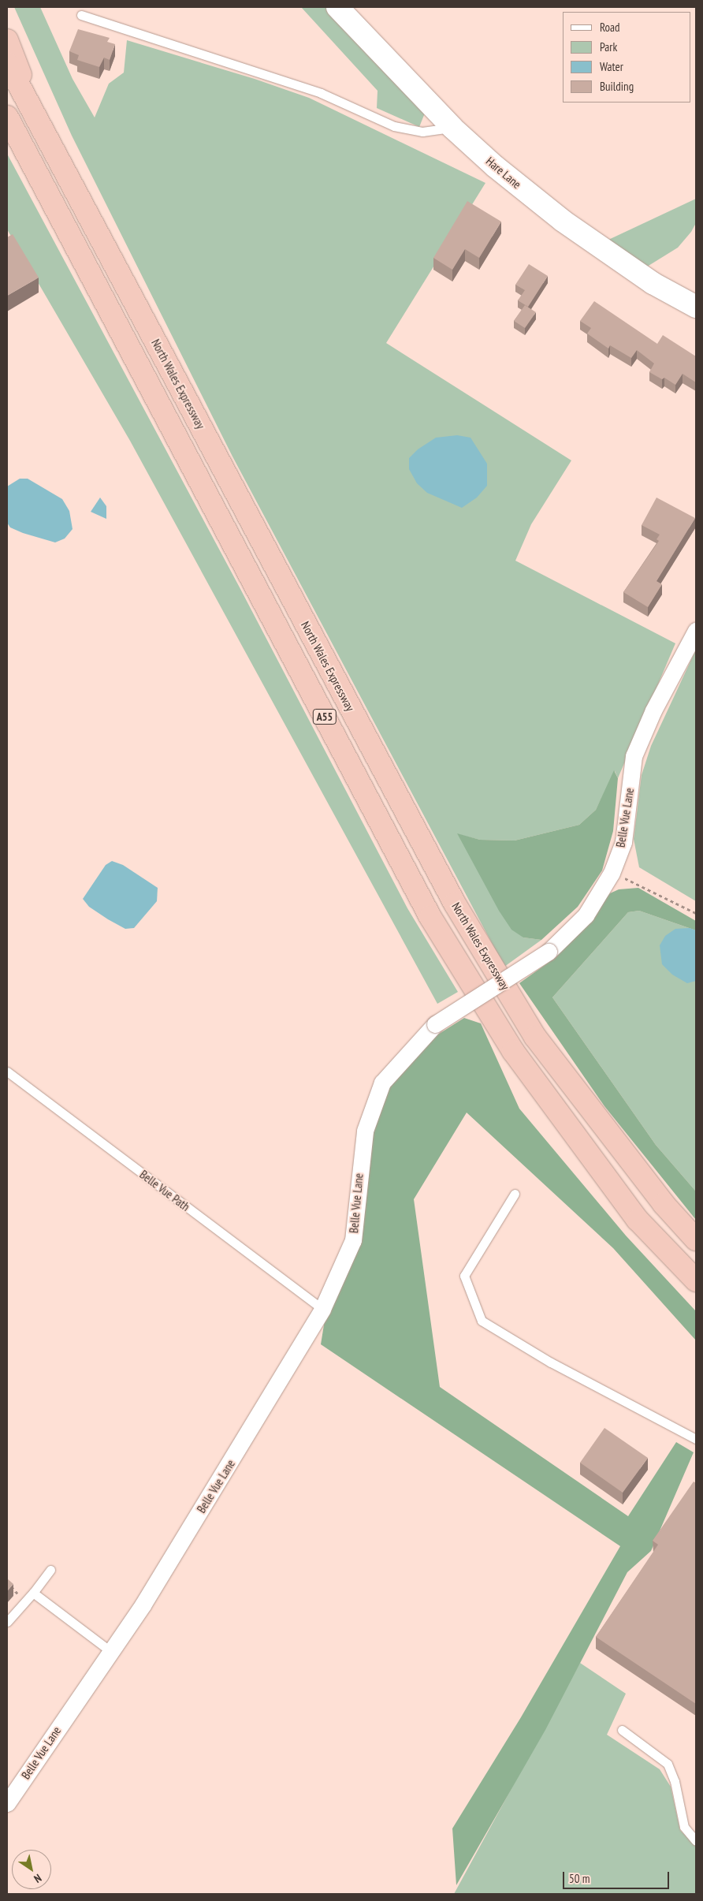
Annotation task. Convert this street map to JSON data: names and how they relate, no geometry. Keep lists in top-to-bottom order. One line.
{"streets":{"highway":["North Wales Expressway","A55"],"street":["Hare Lane","Belle Vue Lane"],"lane":["Belle Vue Path"]},"crossings":[["Belle Vue Lane","Belle Vue Path"]],"legend":["Road","Park","Water","Building"],"scale_bar":"50 m","north":"bottom right"}
